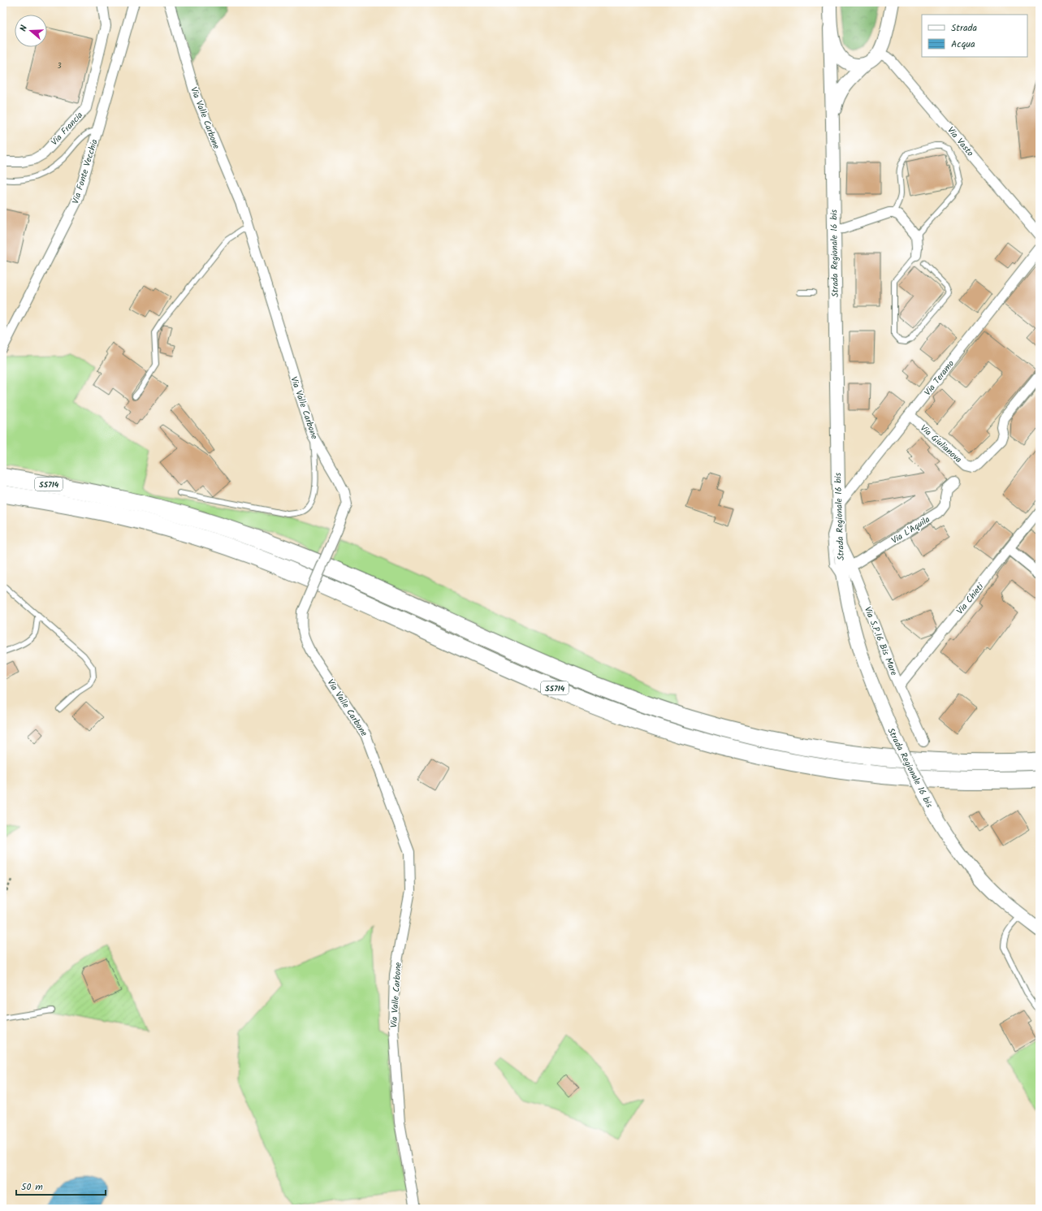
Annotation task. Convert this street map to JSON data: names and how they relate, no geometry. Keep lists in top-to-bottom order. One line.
{"streets":{"highway":["SS714"],"main road":["Strada Regionale 16 bis"],"street":["Via Valle Carbone","Via Francia","Via Vasto","Via Fonte Vecchia","Via Teramo","Via Giulianova","Via L'Aquila","Via Chieti","Via S.P.16 Bis Mare"]},"crossings":[["Via Vasto","Strada Regionale 16 bis"],["Strada Regionale 16 bis","Via Teramo"],["Strada Regionale 16 bis","Via S.P.16 Bis Mare"],["Via Teramo","Via Giulianova"],["Via L'Aquila","Via S.P.16 Bis Mare"],["Via Chieti","Via S.P.16 Bis Mare"]],"house_numbers":["3"],"legend":["Strada","Acqua"],"scale_bar":"50 m","north":"left"}
